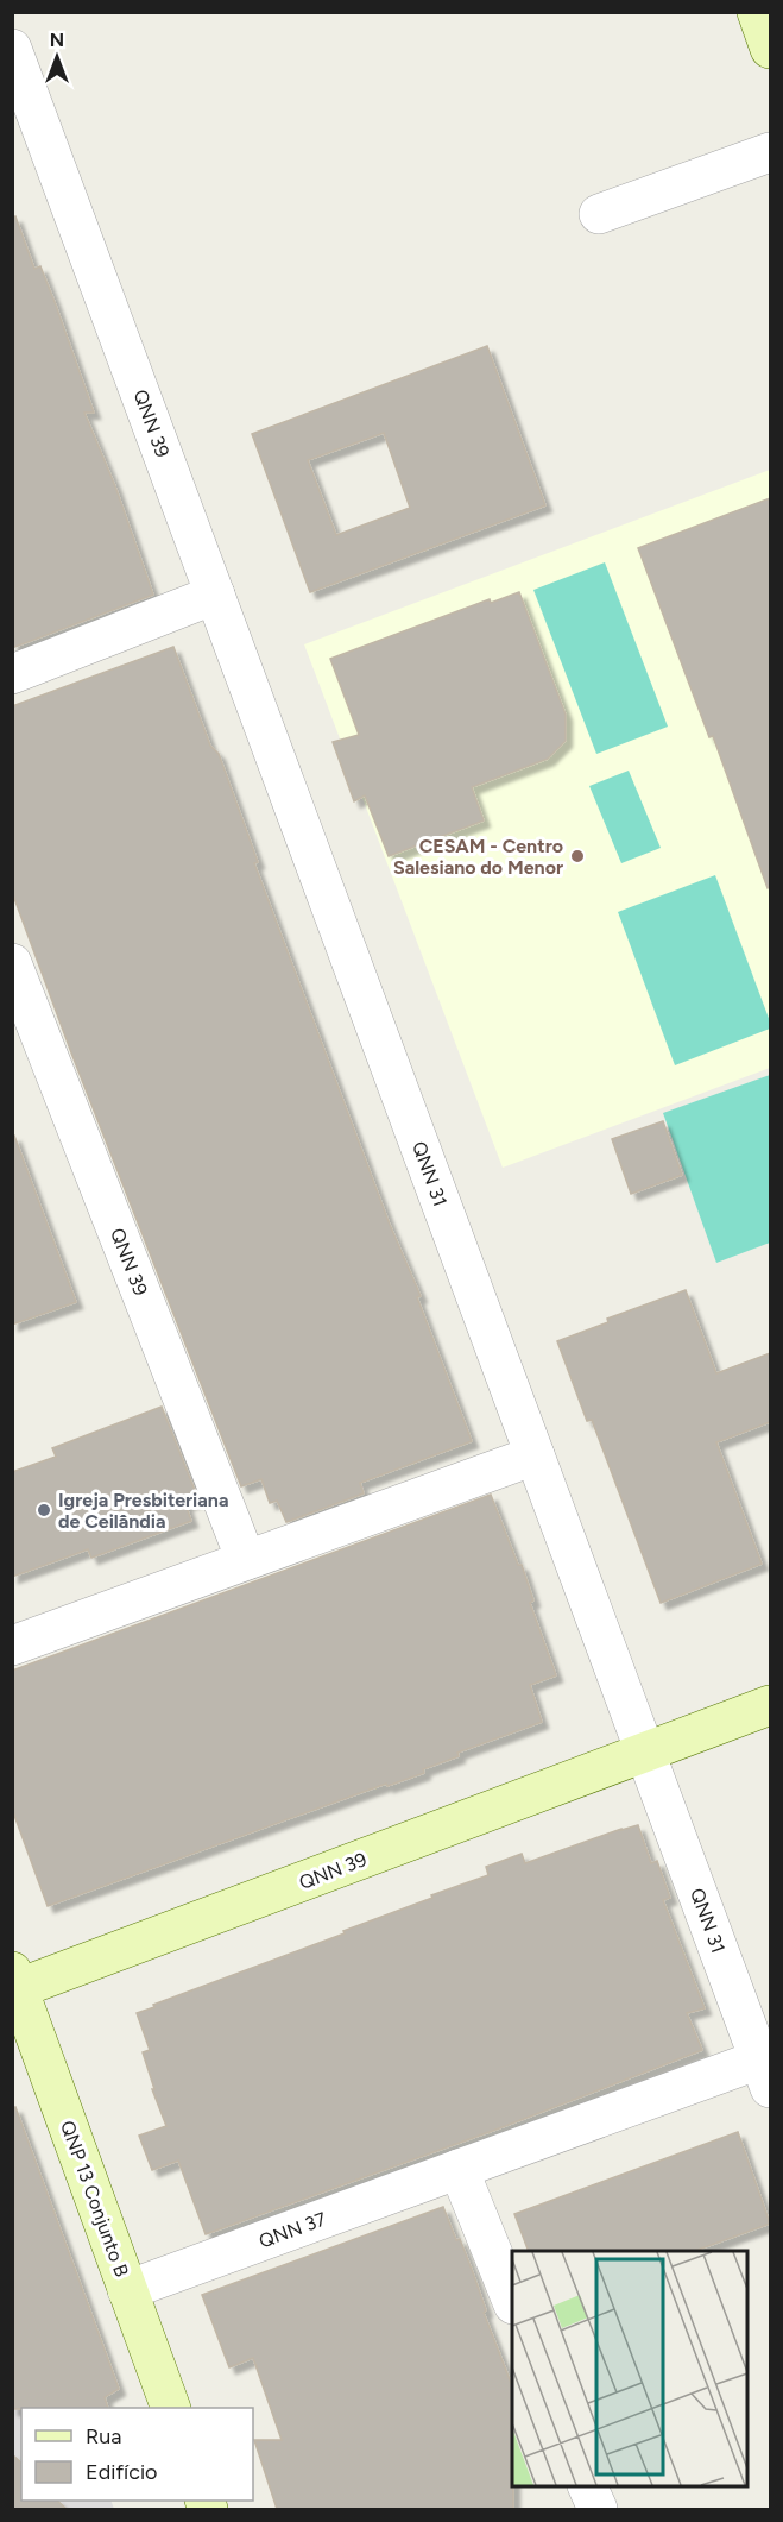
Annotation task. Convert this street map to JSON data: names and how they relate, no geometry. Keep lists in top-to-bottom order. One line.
{"streets":{"street":["QNN 39","QNN 31","QNP 13 Conjunto B","QNN 37"]},"crossings":[["QNN 39","QNN 31"],["QNN 39","QNP 13 Conjunto B"],["QNN 31","QNN 37"],["QNP 13 Conjunto B","QNN 37"]],"places":["CESAM - Centro Salesiano do Menor","Igreja Presbiteriana de Ceilândia"],"legend":["Rua","Edifício"],"north":"top"}
